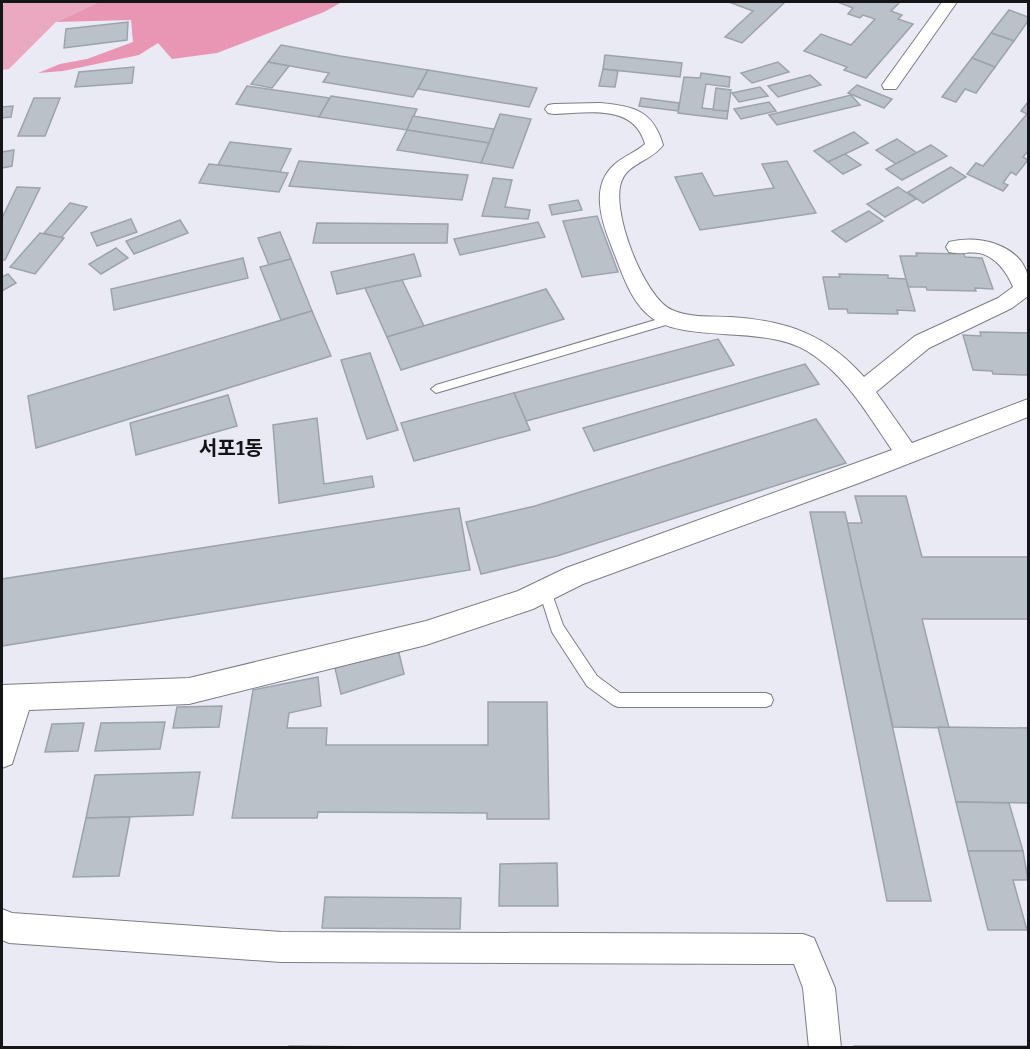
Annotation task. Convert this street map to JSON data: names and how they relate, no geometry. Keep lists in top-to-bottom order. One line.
{"districts":["서포1동"]}
